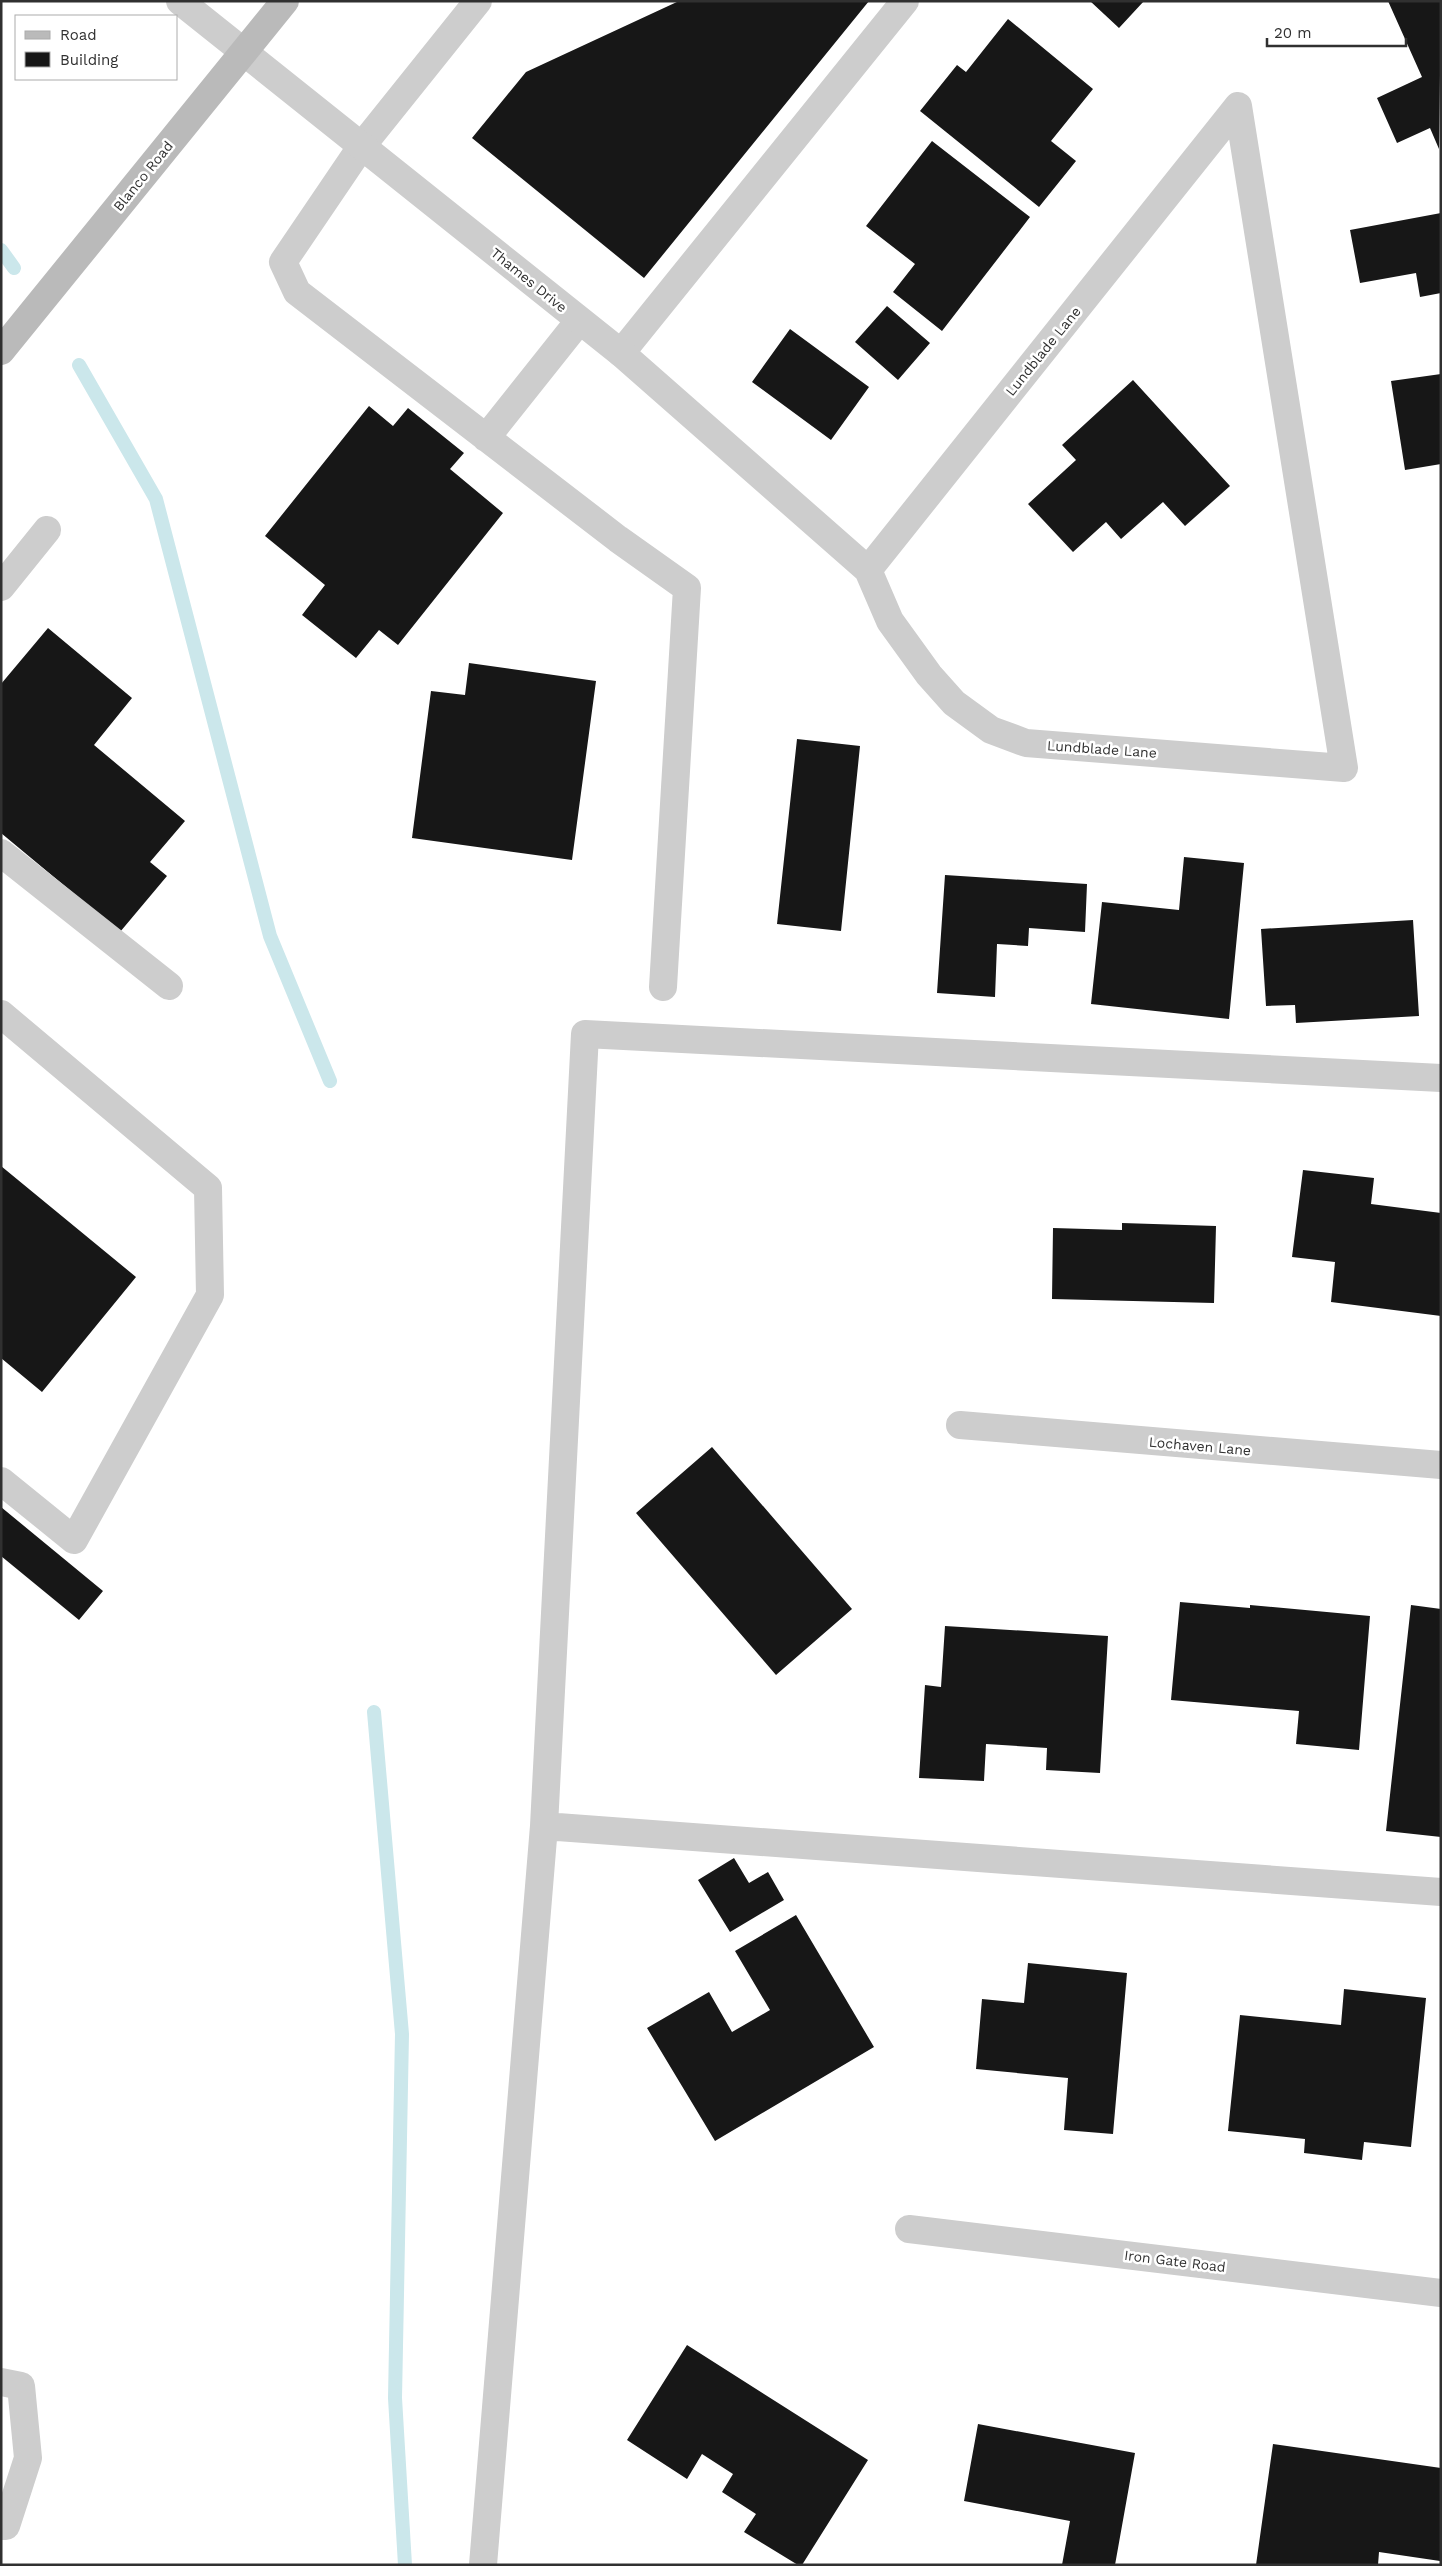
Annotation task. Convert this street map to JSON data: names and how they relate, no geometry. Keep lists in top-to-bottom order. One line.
{"streets":{"main road":["Blanco Road"],"street":["Thames Drive","Lundblade Lane","Lochaven Lane","Iron Gate Road"]},"crossings":[["Blanco Road","Thames Drive"],["Thames Drive","Lundblade Lane"]],"legend":["Road","Building"],"scale_bar":"20 m"}
